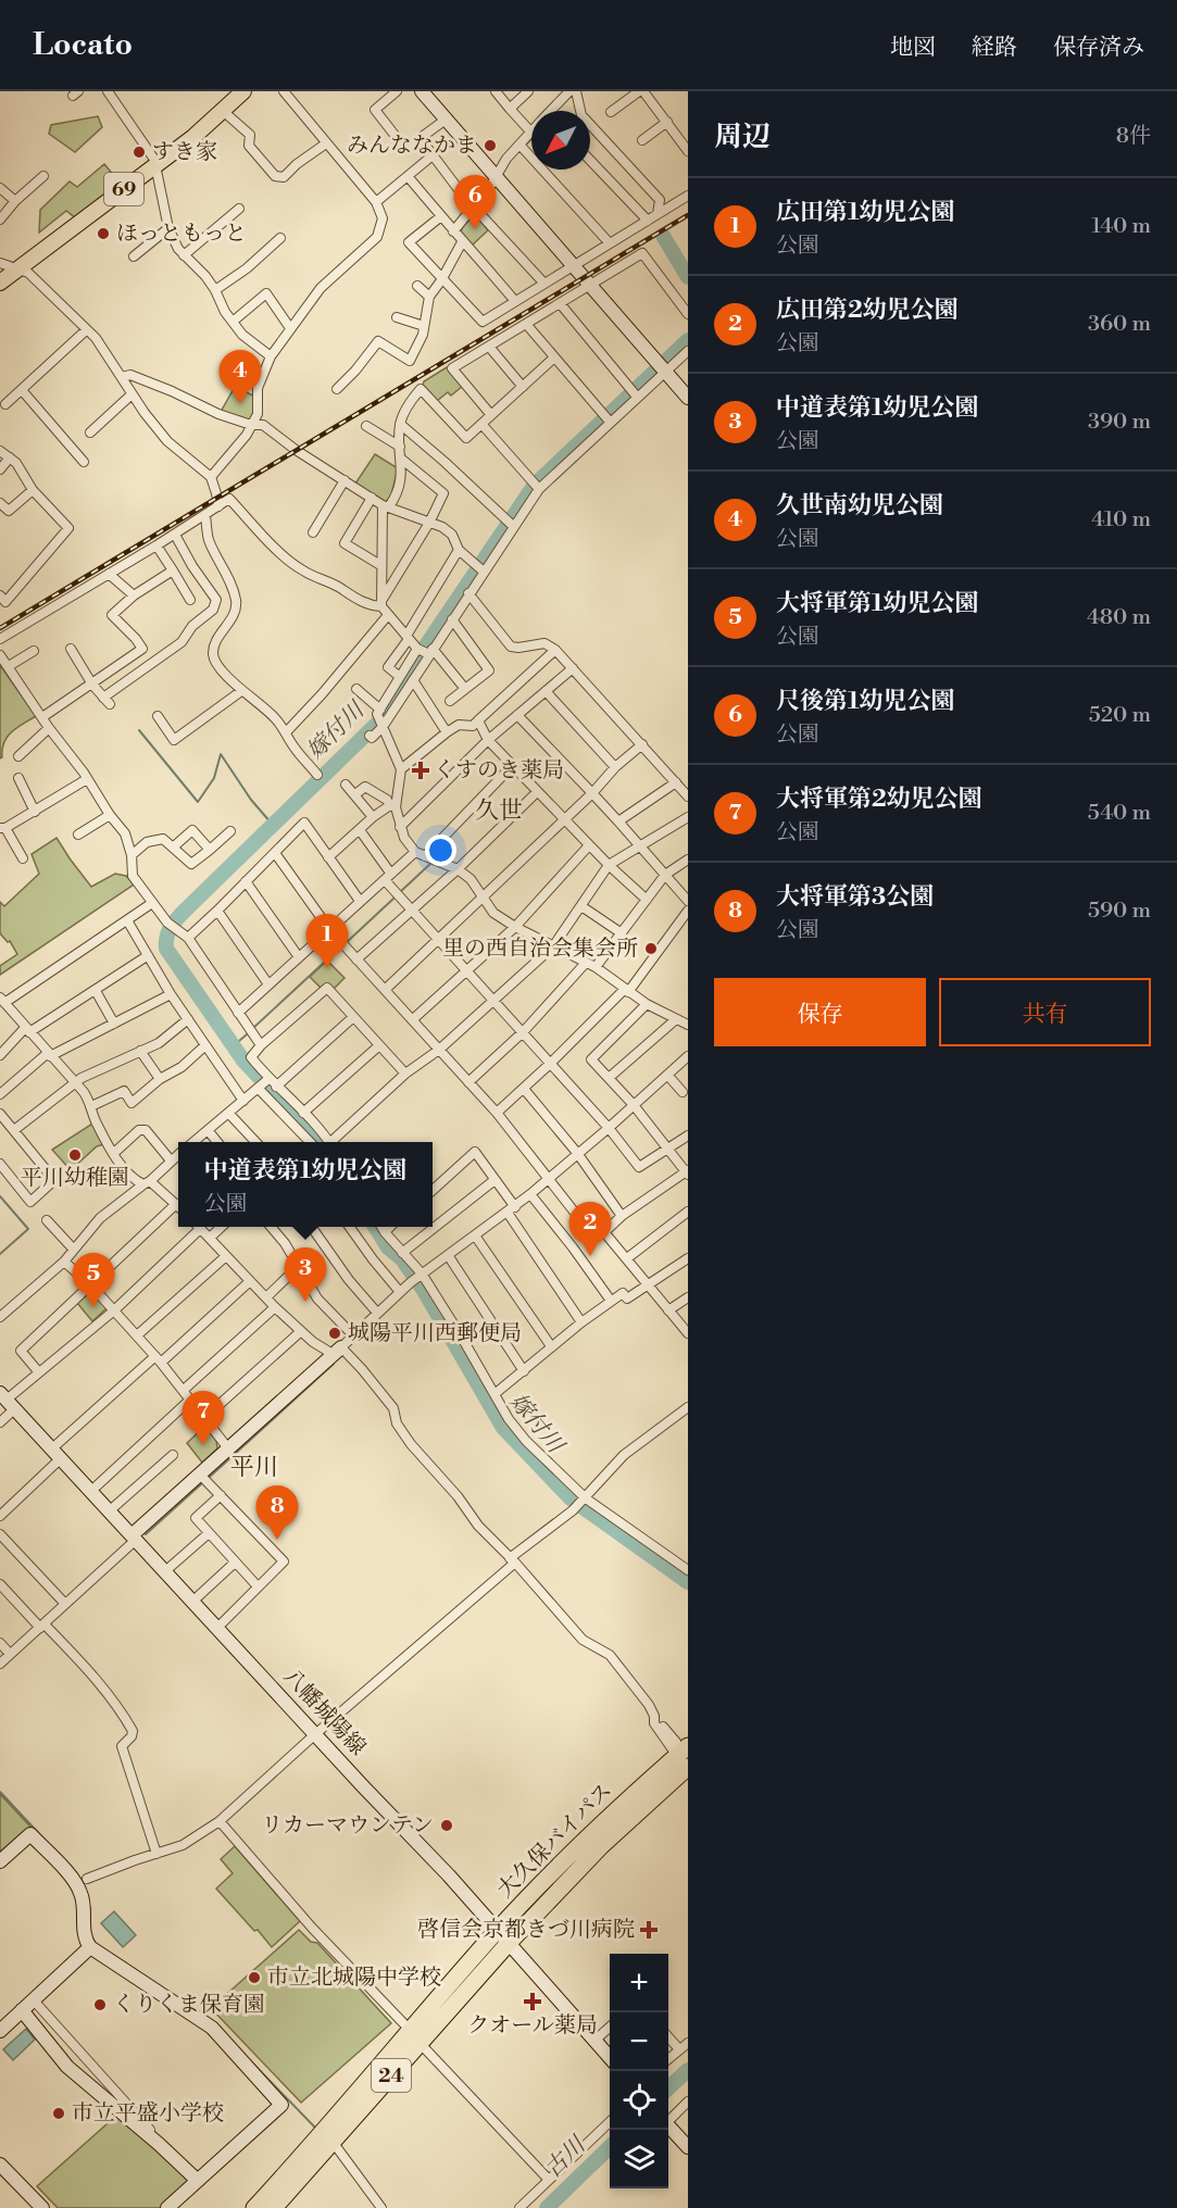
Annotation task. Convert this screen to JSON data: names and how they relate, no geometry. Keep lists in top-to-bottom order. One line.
{"streets":{"highway":["大久保バイパス","24"],"main road":["69"],"street":["八幡城陽線"]},"crossings":[["八幡城陽線","大久保バイパス"]],"districts":["久世","平川"],"water":["嫁付川","古川"],"places":{"other":["みんななかま","すき家","ほっともっと","里の西自治会集会所","平川幼稚園","城陽平川西郵便局","リカーマウンテン","市立北城陽中学校","くりくま保育園","市立平盛小学校"],"health":["くすのき薬局","啓信会京都きづ川病院","クオール薬局"]},"north":"bottom left","page":{"header":"Locato","nav":["地図","経路","保存済み"],"heading":["周辺","8件"],"pins":["6","4","1","2","3","5","7","8"],"list":[{"mark":"1","name":"広田第1幼児公園","note":"公園","value":"140 m"},{"mark":"2","name":"広田第2幼児公園","note":"公園","value":"360 m"},{"mark":"3","name":"中道表第1幼児公園","note":"公園","value":"390 m"},{"mark":"4","name":"久世南幼児公園","note":"公園","value":"410 m"},{"mark":"5","name":"大将軍第1幼児公園","note":"公園","value":"480 m"},{"mark":"6","name":"尺後第1幼児公園","note":"公園","value":"520 m"},{"mark":"7","name":"大将軍第2幼児公園","note":"公園","value":"540 m"},{"mark":"8","name":"大将軍第3公園","note":"公園","value":"590 m"}],"buttons":["保存","共有"],"popup":["中道表第1幼児公園","公園"],"map_buttons":["+","−"]}}
